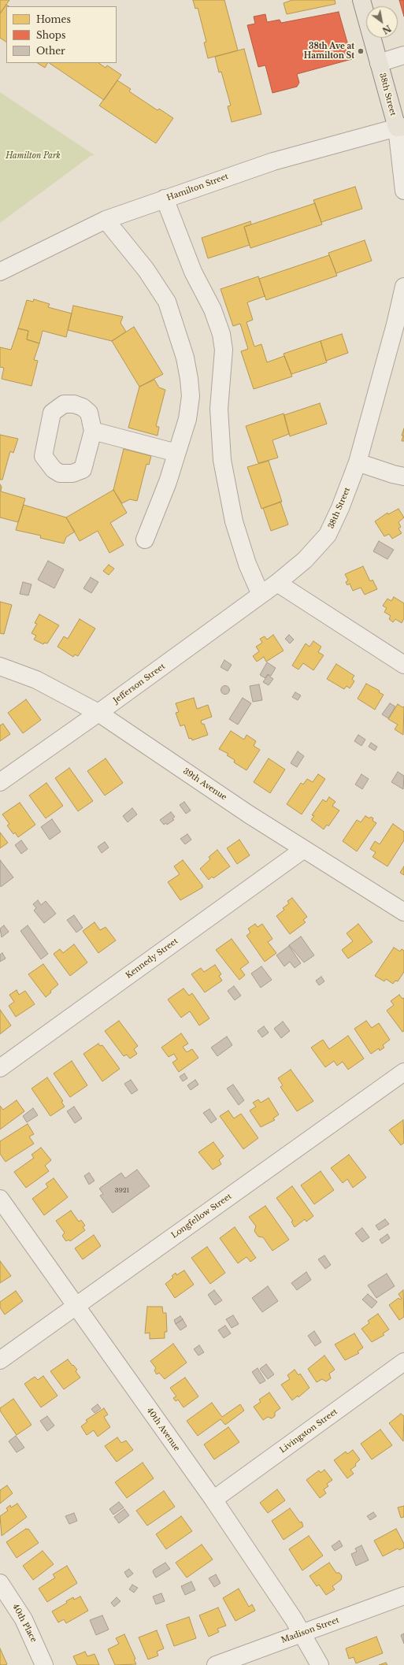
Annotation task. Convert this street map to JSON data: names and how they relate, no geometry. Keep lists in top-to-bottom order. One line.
{"streets":{"main road":["38th Street"],"street":["Hamilton Street","Jefferson Street","39th Avenue","Kennedy Street","Longfellow Street","40th Avenue","Livingston Street","40th Place","Madison Street"]},"crossings":[["38th Street","Hamilton Street"],["38th Street","Jefferson Street"],["Jefferson Street","39th Avenue"],["39th Avenue","Kennedy Street"],["Longfellow Street","40th Avenue"],["40th Avenue","Livingston Street"],["40th Avenue","Madison Street"]],"parks":["Hamilton Park"],"places":["38th Ave at Hamilton St"],"house_numbers":["3921"],"legend":["Homes","Shops","Other"],"north":"bottom right"}
